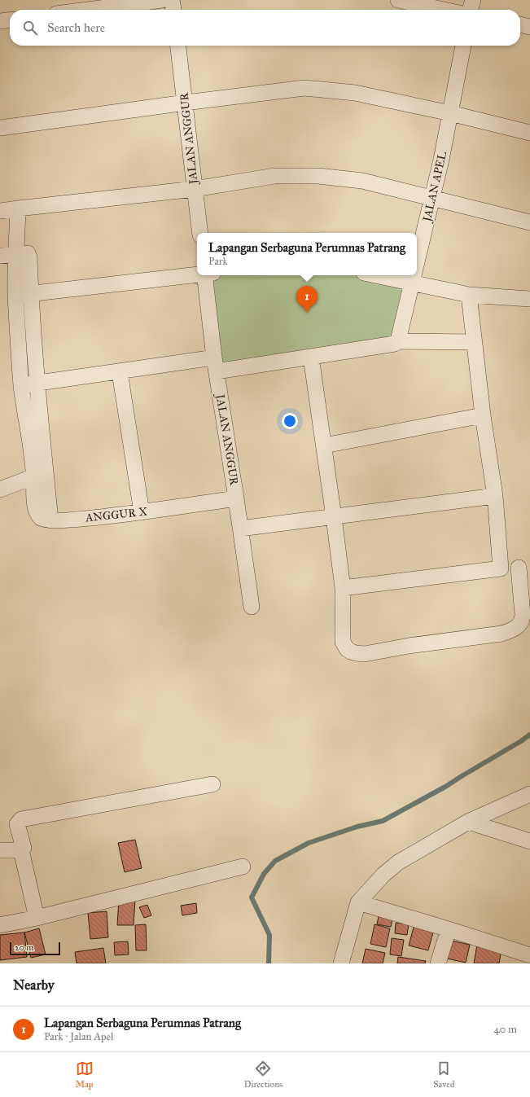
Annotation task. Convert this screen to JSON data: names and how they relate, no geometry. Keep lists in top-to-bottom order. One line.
{"streets":{"street":["JALAN ANGGUR","JALAN APEL","ANGGUR X"]},"crossings":[["JALAN ANGGUR","ANGGUR X"]],"scale_bar":"20 m","page":{"search":"Search here","popup":["Lapangan Serbaguna Perumnas Patrang","Park"],"pins":"1","scale":"20 m","heading":"Nearby","list":[{"mark":"1","name":"Lapangan Serbaguna Perumnas Patrang","note":"Park · Jalan Apel","value":"40 m"}],"nav":["Map","Directions","Saved"]}}
